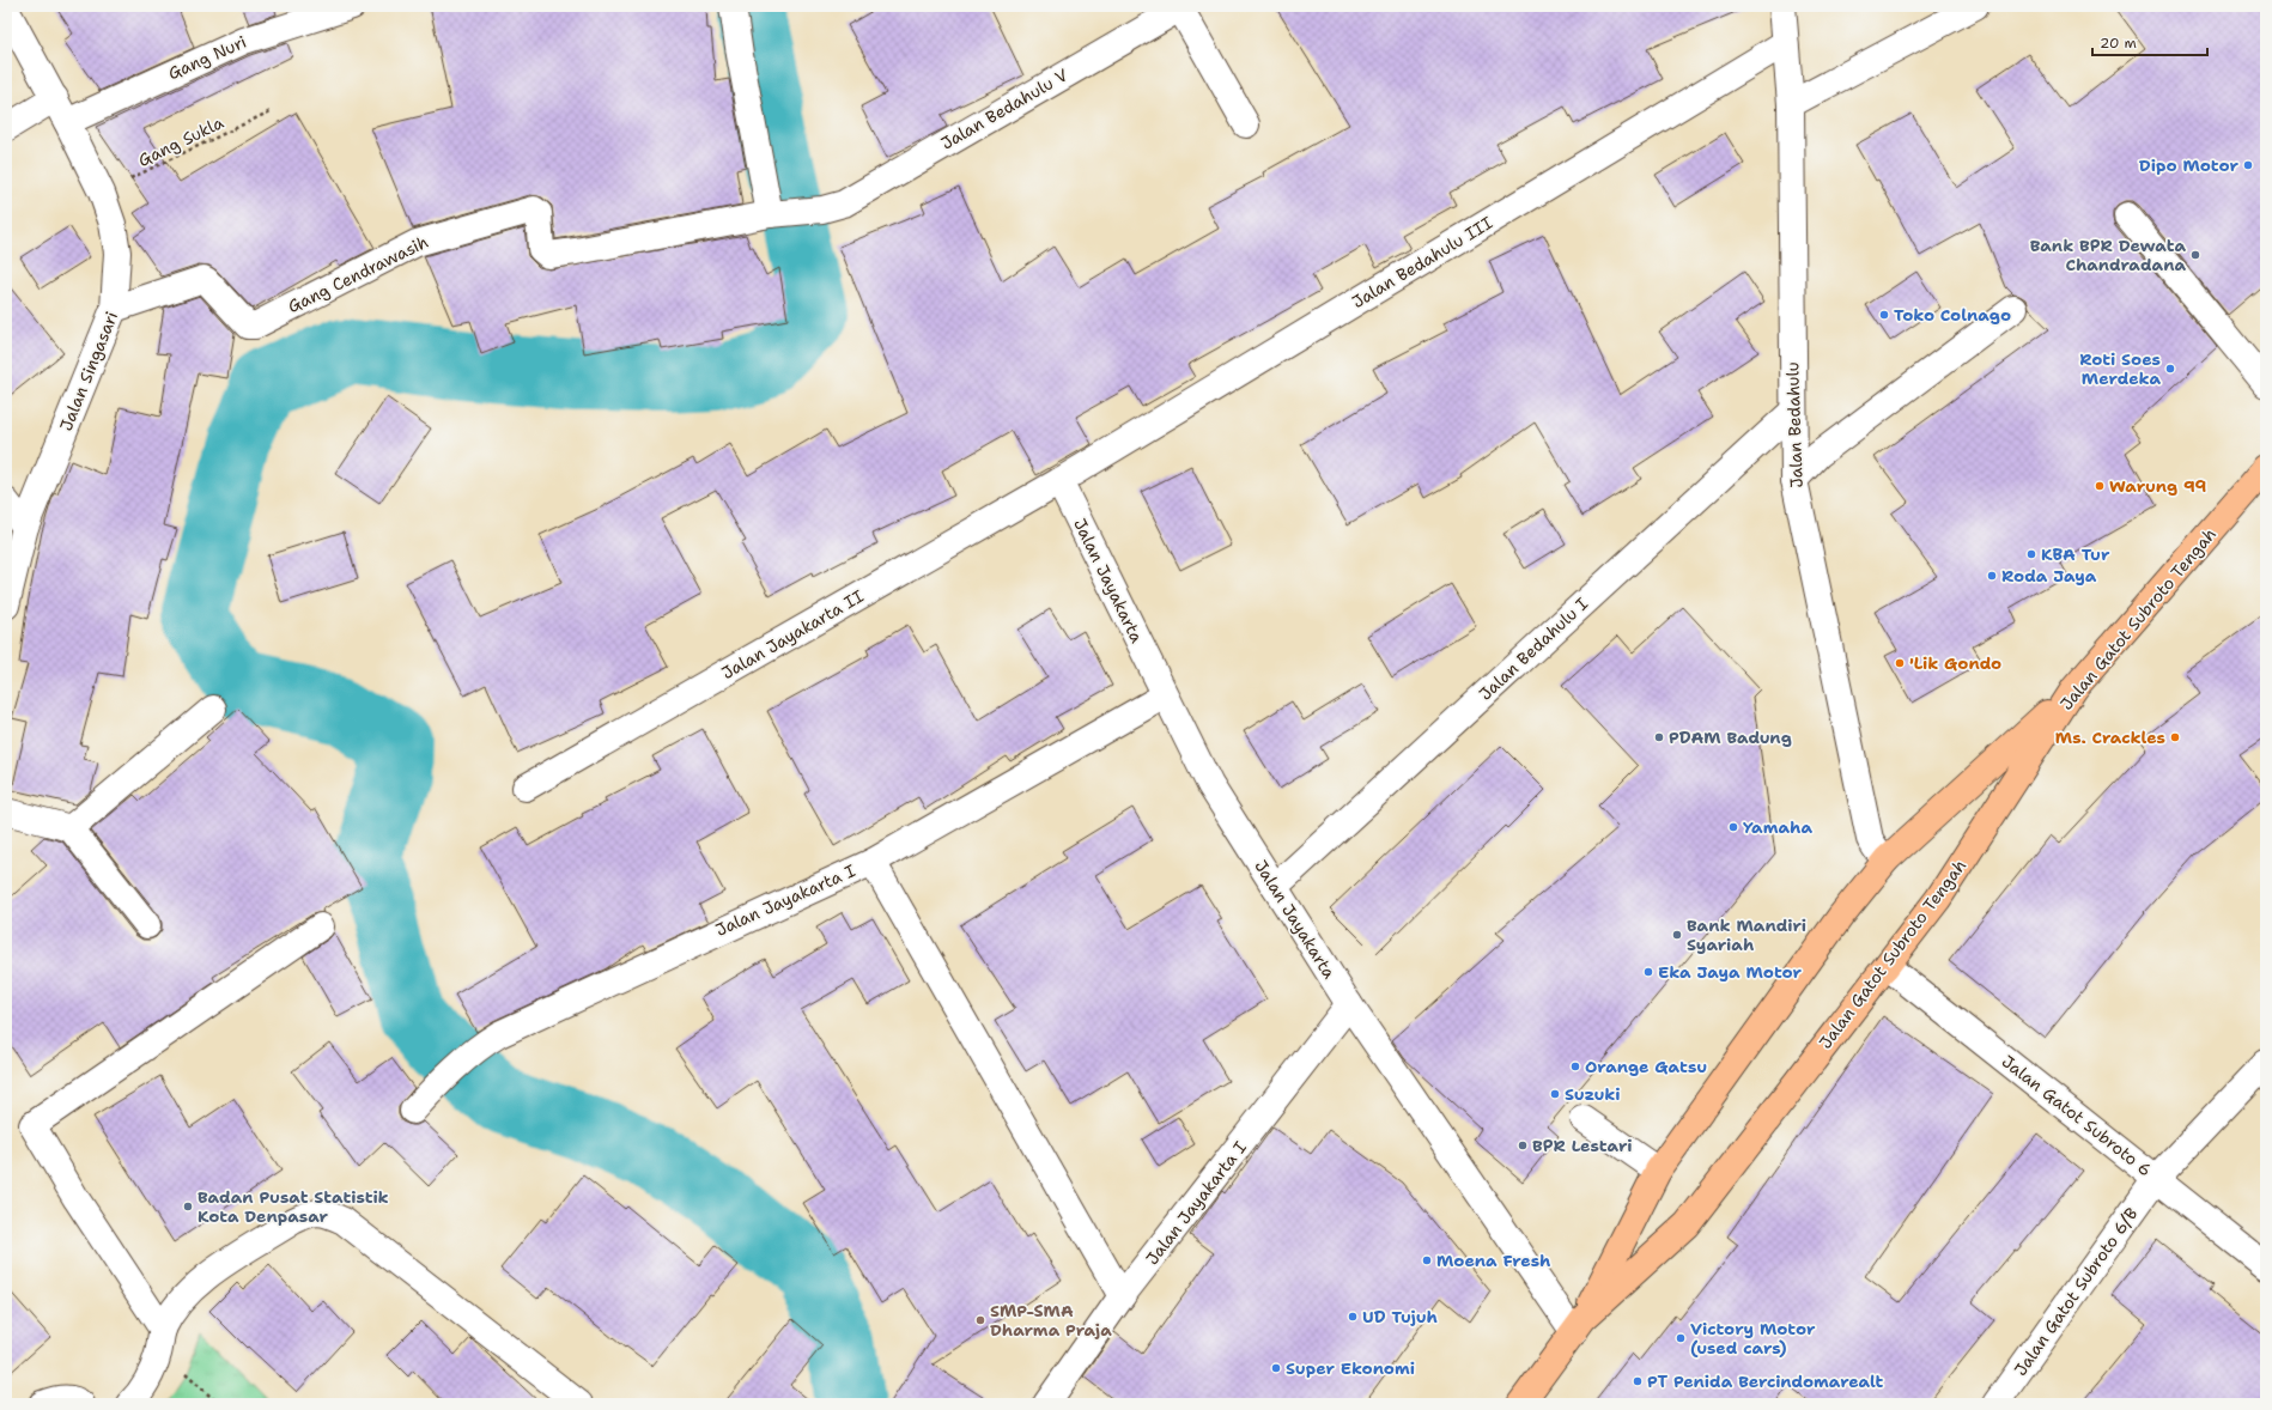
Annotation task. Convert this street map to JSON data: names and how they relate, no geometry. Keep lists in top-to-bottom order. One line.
{"streets":{"highway":["Jalan Gatot Subroto Tengah"],"street":["Gang Nuri","Jalan Bedahulu V","Jalan Bedahulu III","Gang Cendrawasih","Jalan Singasari","Jalan Bedahulu","Jalan Jayakarta","Jalan Jayakarta II","Jalan Bedahulu I","Jalan Jayakarta I","Jalan Gatot Subroto 6","Jalan Gatot Subroto 6/B"],"path":["Gang Sukla"]},"crossings":[["Gang Nuri","Jalan Singasari"],["Jalan Bedahulu V","Gang Cendrawasih"],["Gang Sukla","Jalan Singasari"],["Jalan Bedahulu III","Jalan Bedahulu"],["Jalan Bedahulu III","Jalan Jayakarta"],["Jalan Bedahulu III","Jalan Jayakarta II"],["Gang Cendrawasih","Jalan Singasari"],["Jalan Bedahulu","Jalan Bedahulu I"],["Jalan Jayakarta","Jalan Gatot Subroto Tengah"],["Jalan Jayakarta","Jalan Jayakarta II"],["Jalan Jayakarta","Jalan Bedahulu I"],["Jalan Jayakarta","Jalan Jayakarta I"],["Jalan Gatot Subroto Tengah","Jalan Gatot Subroto 6"],["Jalan Gatot Subroto 6","Jalan Gatot Subroto 6/B"]],"places":["Dipo Motor","Bank BPR Dewata Chandradana","Toko Colnago","Roti Soes Merdeka","Warung 99","KBA Tur","Roda Jaya","'Lik Gondo","PDAM Badung","Ms. Crackles","Yamaha","Bank Mandiri Syariah","Eka Jaya Motor","Orange Gatsu","Suzuki","BPR Lestari","Badan Pusat Statistik Kota Denpasar","Moena Fresh","UD Tujuh","SMP-SMA Dharma Praja","Victory Motor (used cars)","Super Ekonomi","PT Penida Bercindomarealt"],"scale_bar":"20 m"}
